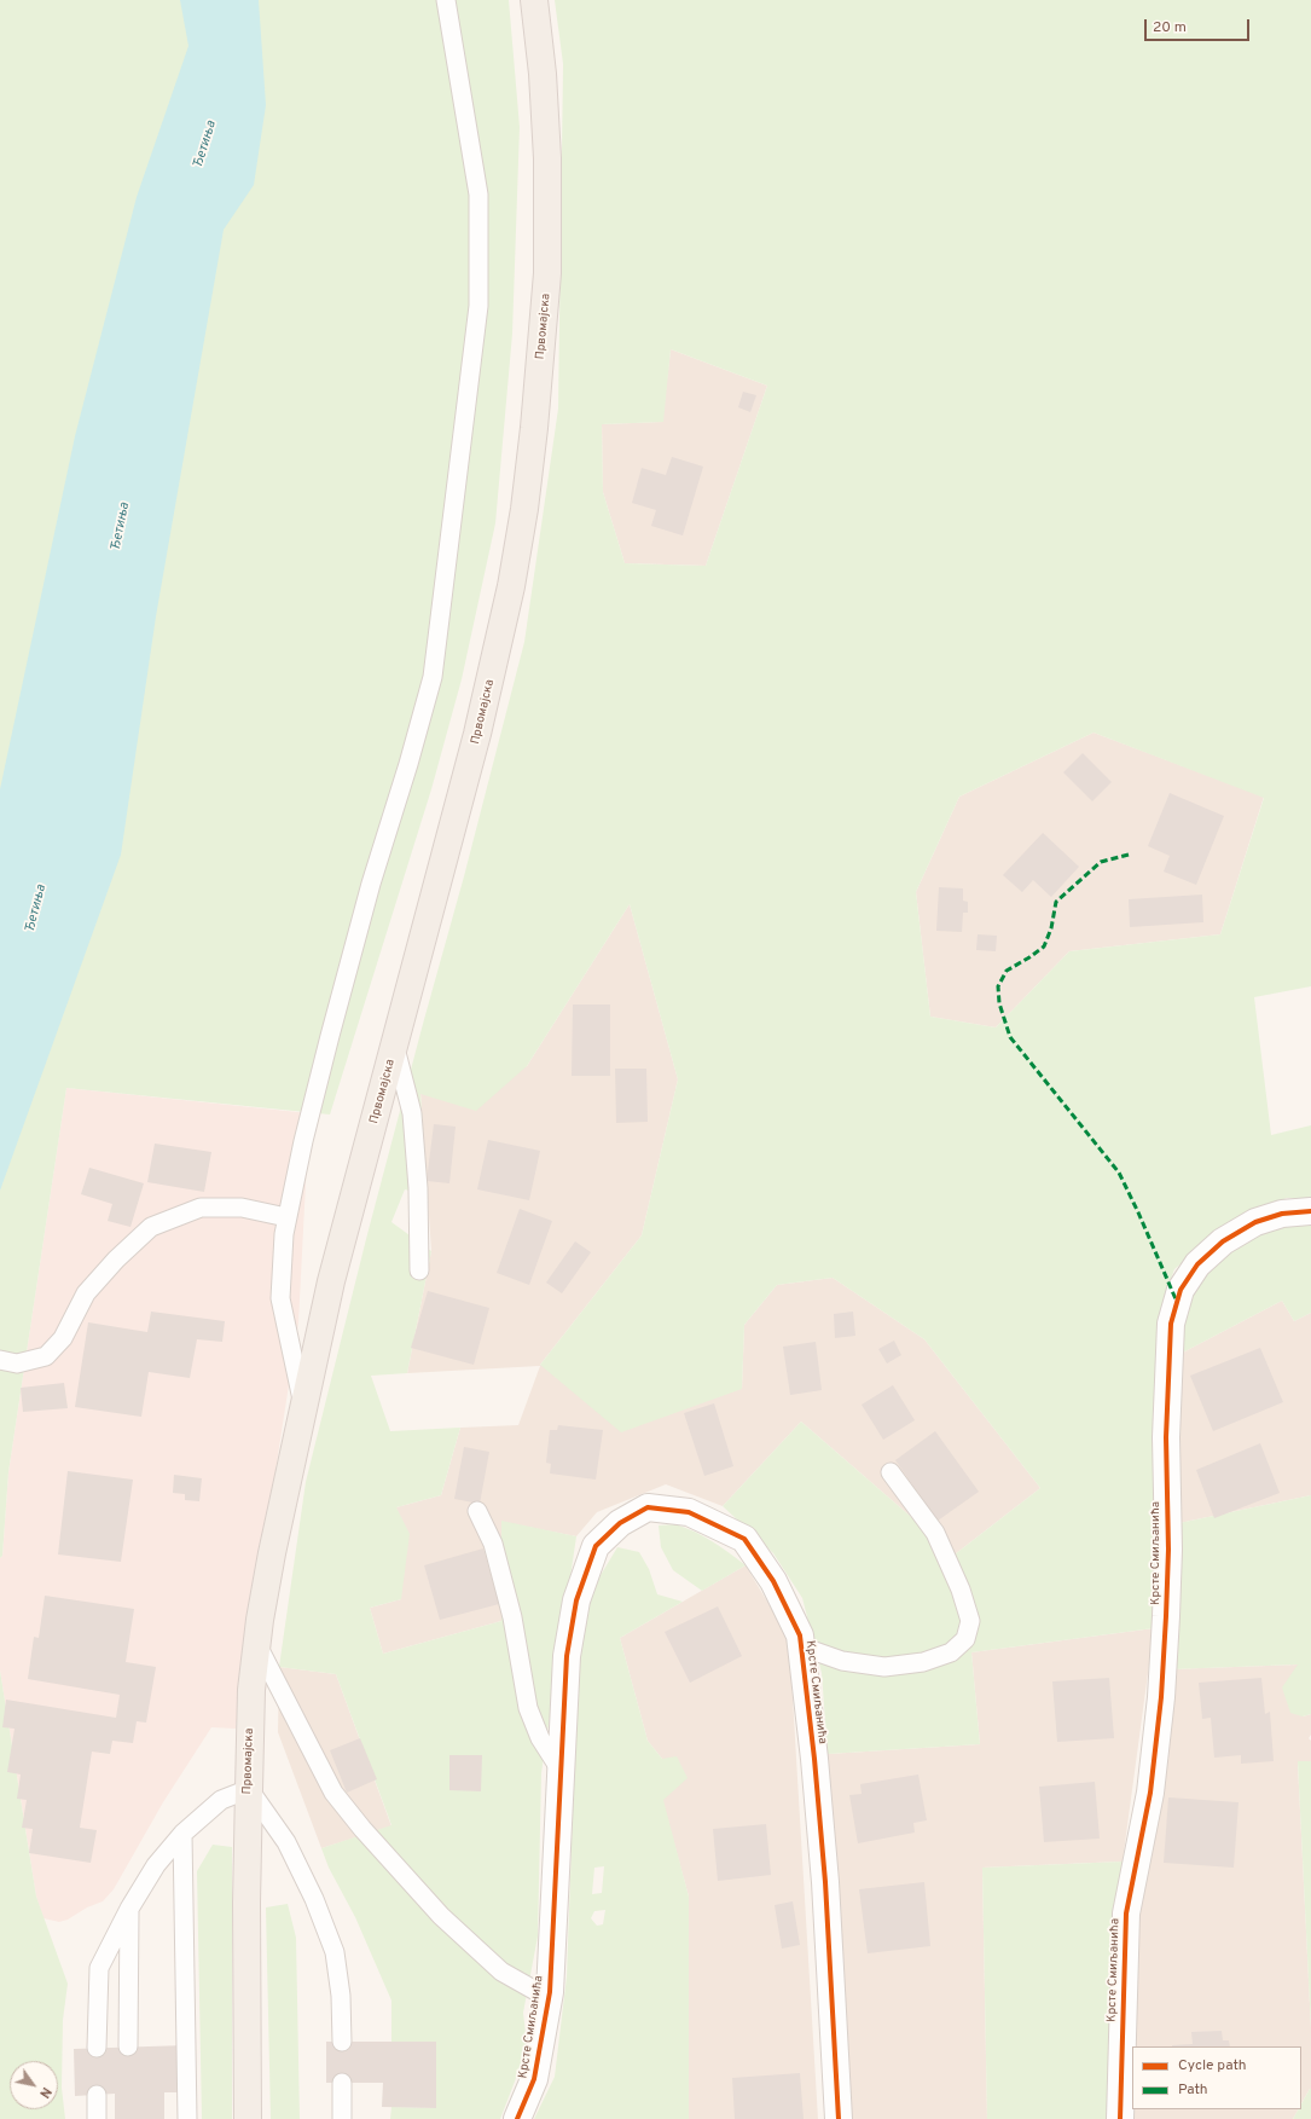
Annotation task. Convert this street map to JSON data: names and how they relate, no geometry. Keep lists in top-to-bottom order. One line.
{"streets":{"main road":["Првомајска"],"street":["Крсте Смиљанића"]},"water":["Ђетиња"],"legend":["Cycle path","Path"],"scale_bar":"20 m","north":"bottom right"}
